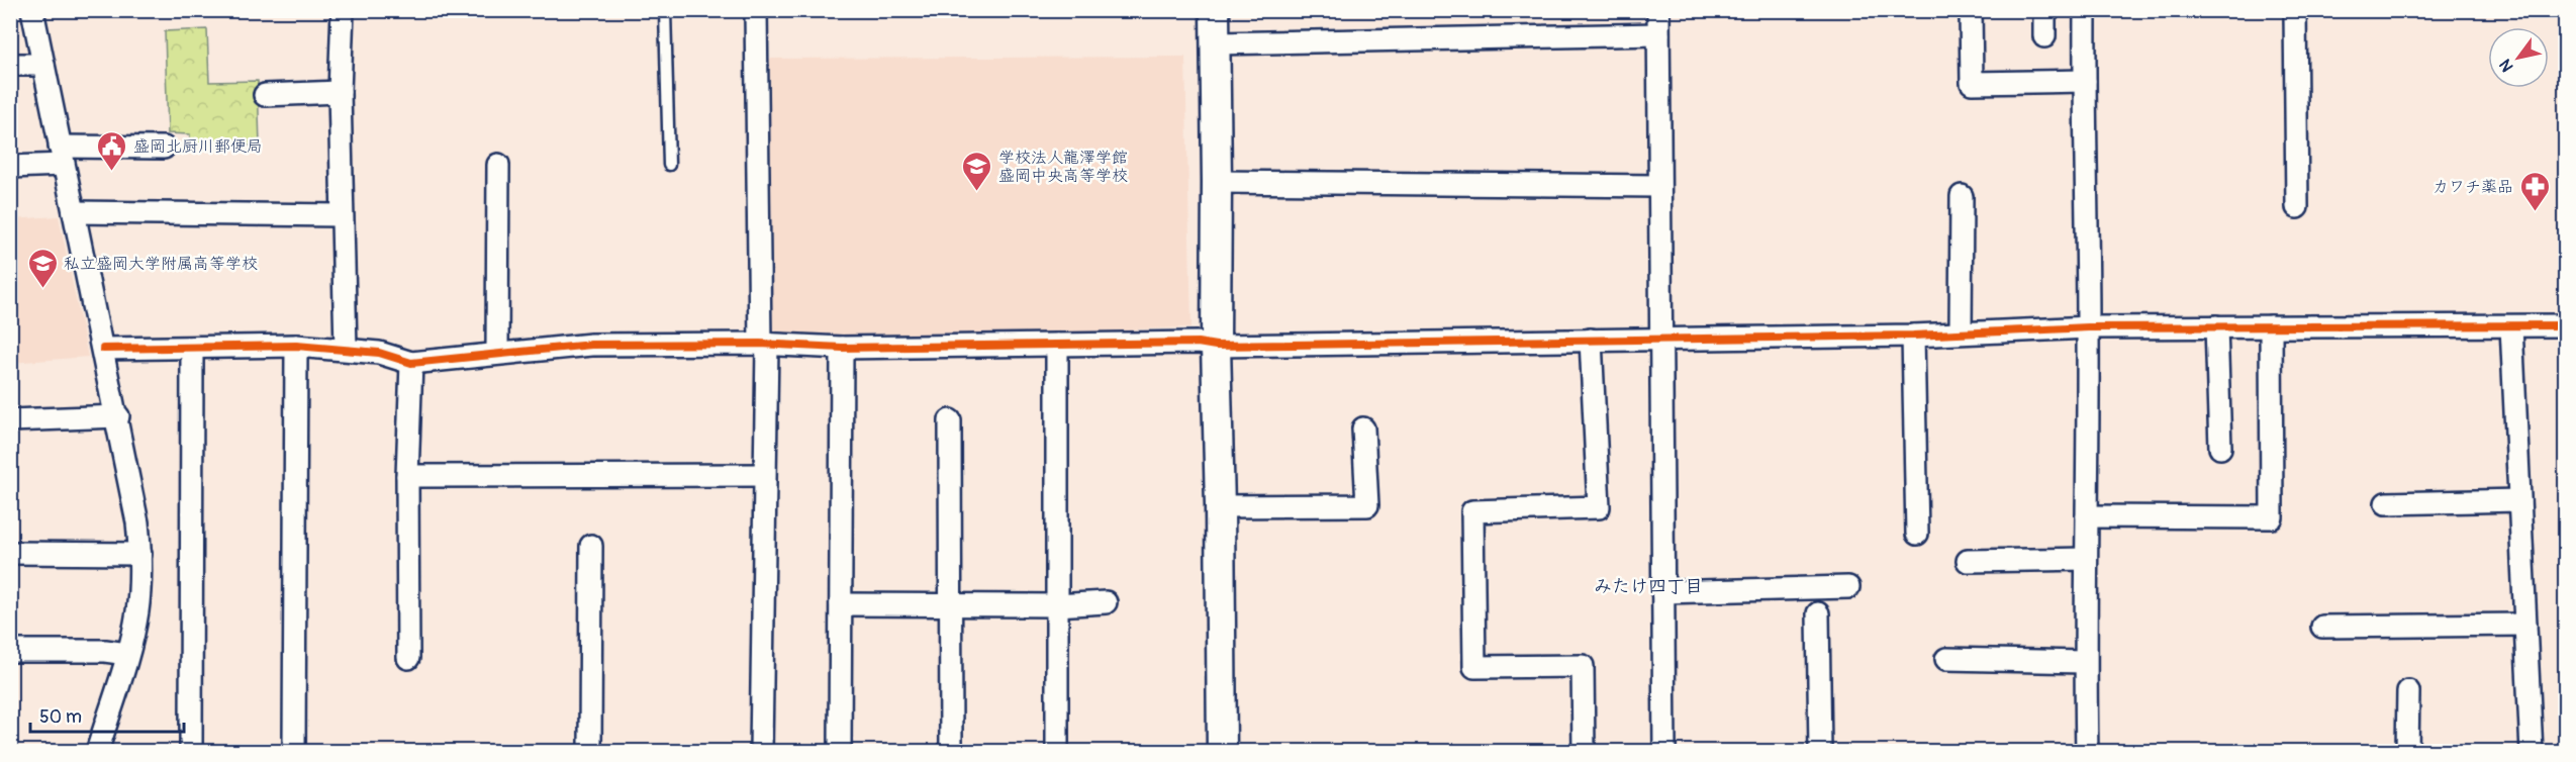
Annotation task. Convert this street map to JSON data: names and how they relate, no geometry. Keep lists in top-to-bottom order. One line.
{"districts":["みたけ四丁目"],"places":{"public building":["盛岡北厨川郵便局"],"school or university":["学校法人龍澤学館 盛岡中央高等学校","私立盛岡大学附属高等学校"],"pharmacy":["カワチ薬品"]},"scale_bar":"50 m","north":"bottom left"}
